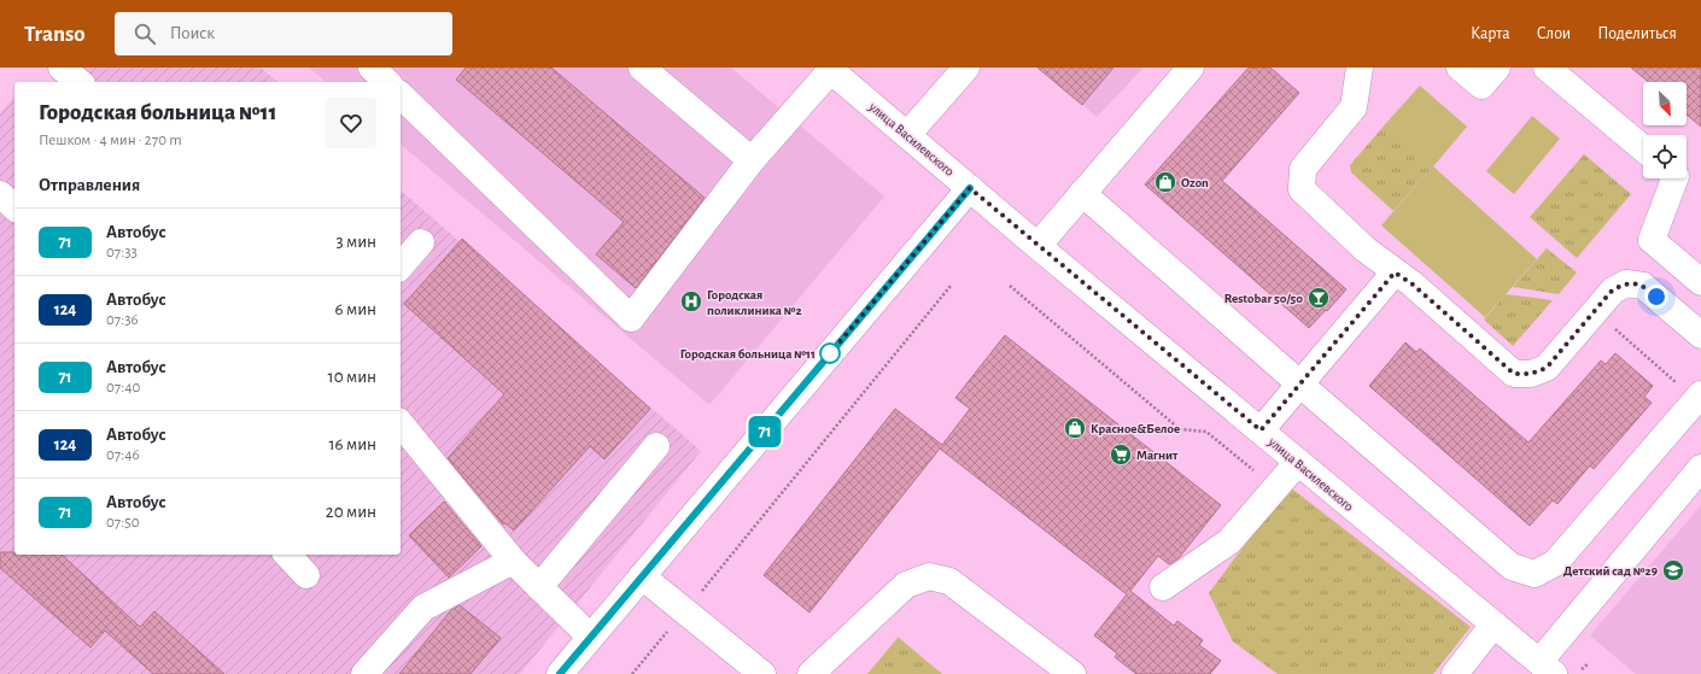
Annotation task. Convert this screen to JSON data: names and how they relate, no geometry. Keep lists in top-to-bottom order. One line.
{"streets":{"street":["улица Василевского"]},"places":{"shop":["Ozon","Красное&Белое"],"bar":["Restobar 50/50"],"hospital":["Городская поликлиника №2"],"other":["Городская больница №11"],"supermarket":["Магнит"],"school or university":["Детский сад №29"]},"lines":["bus line 71"],"north":"bottom right","page":{"header":"Transo","search":"Поиск","nav":["Карта","Слои","Поделиться"],"on_map":"71","heading":[["Городская больница №11","Пешком · 4 мин · 270 m"],"Отправления"],"list":[{"mark":"71","name":"Автобус","note":"07:33","value":"3 мин"},{"mark":"124","name":"Автобус","note":"07:36","value":"6 мин"},{"mark":"71","name":"Автобус","note":"07:40","value":"10 мин"},{"mark":"124","name":"Автобус","note":"07:46","value":"16 мин"},{"mark":"71","name":"Автобус","note":"07:50","value":"20 мин"}]}}
